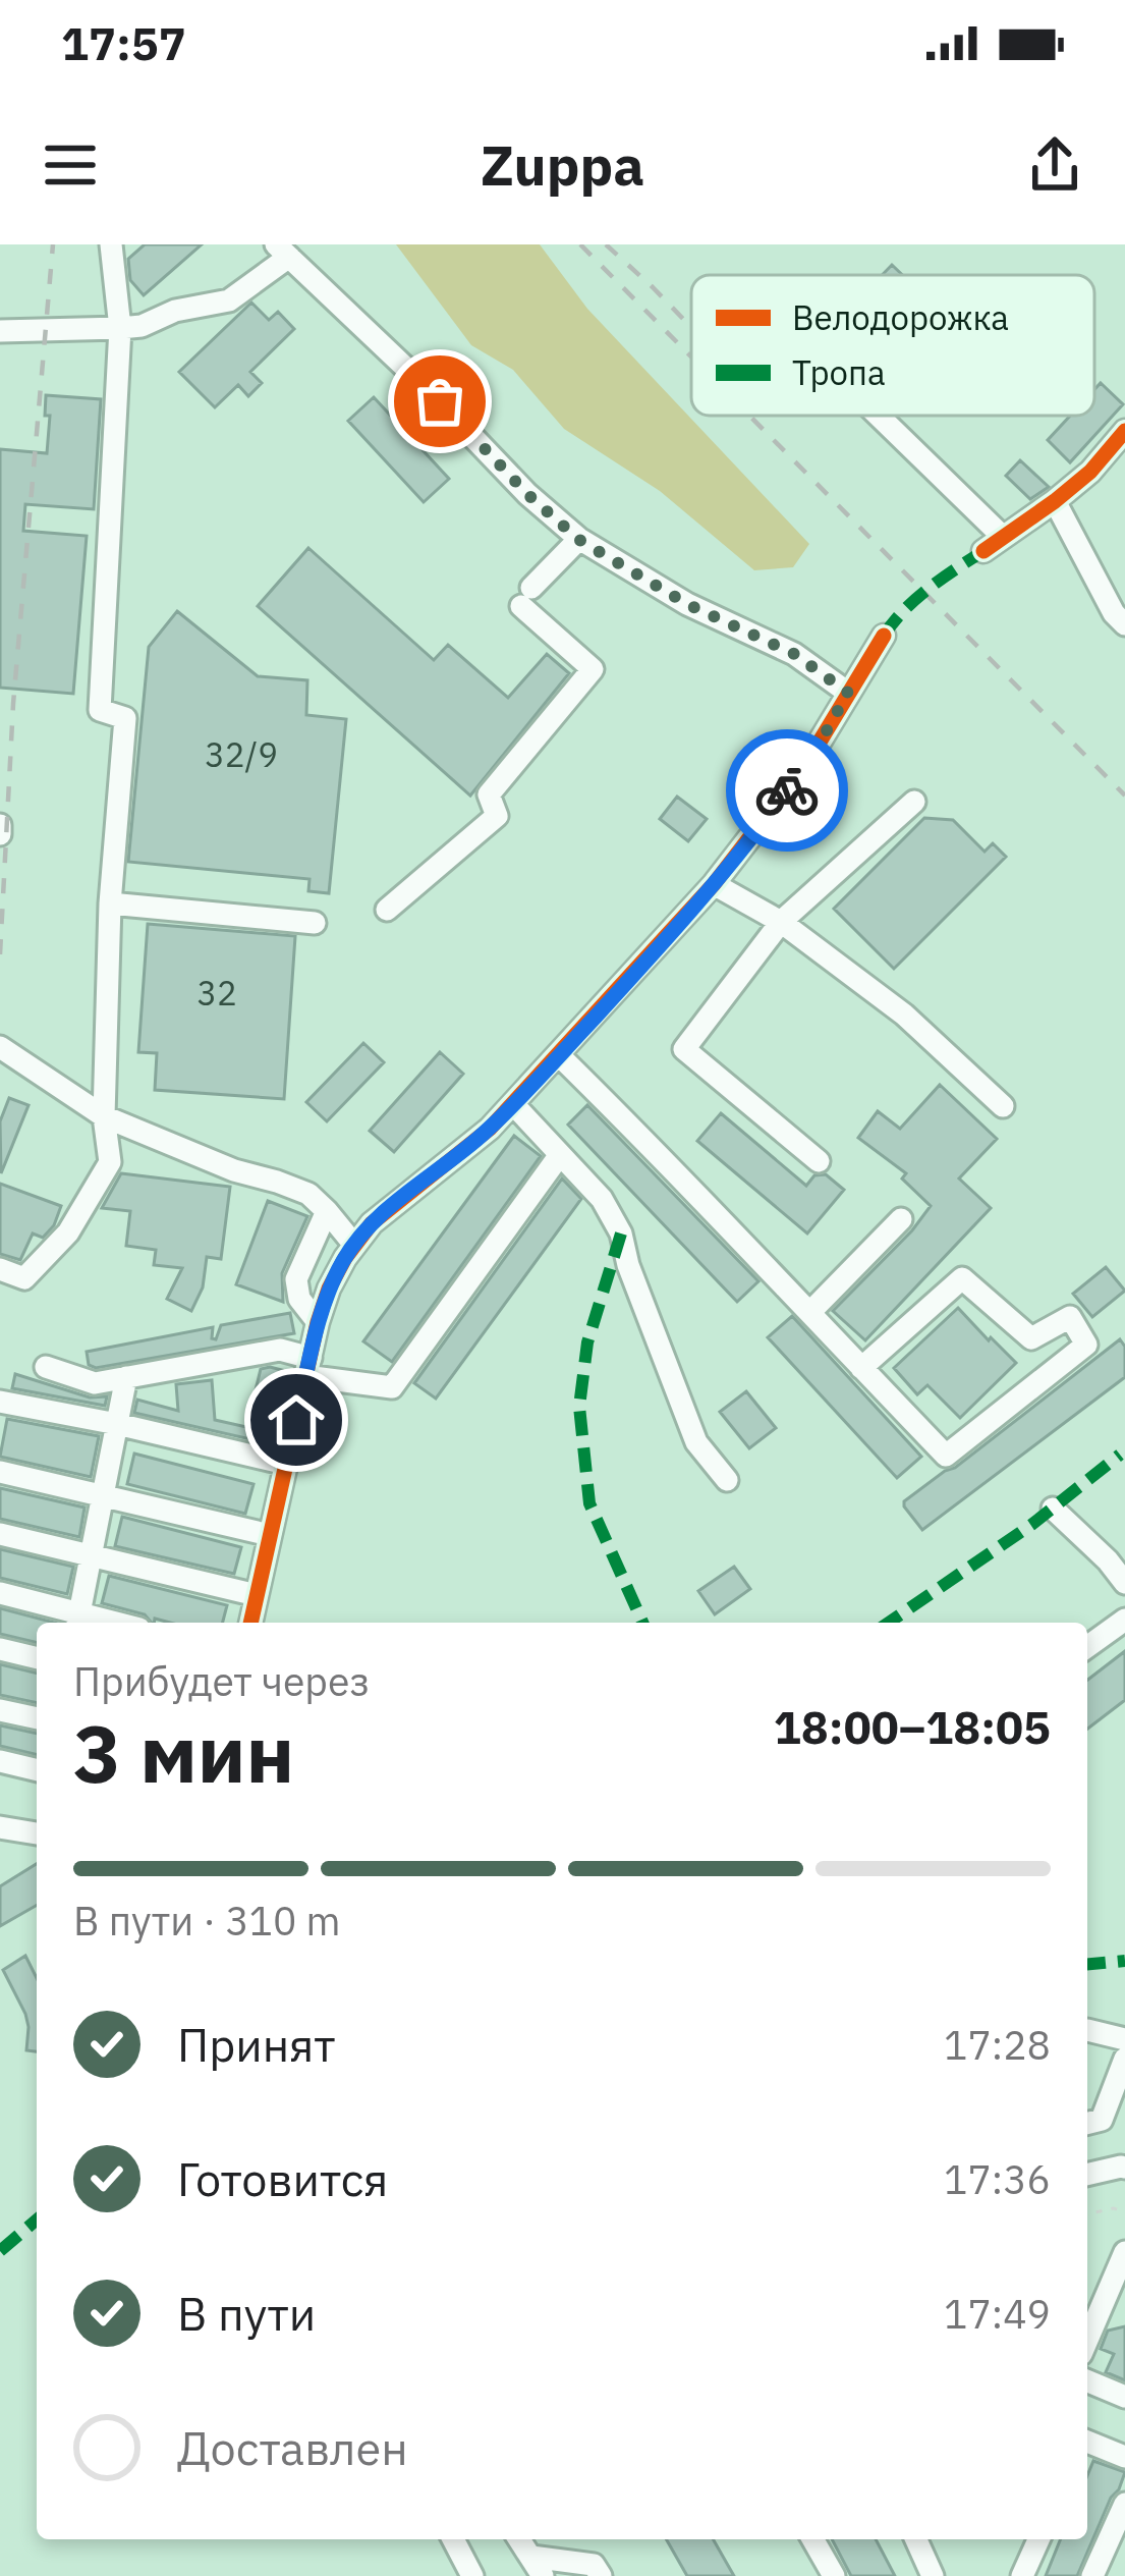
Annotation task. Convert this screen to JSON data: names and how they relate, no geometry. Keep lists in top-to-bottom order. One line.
{"house_numbers":["32/9","32"],"legend":["Велодорожка","Тропа"],"page":{"status":"17:57","header":"Zuppa","heading":["3 мин","Прибудет через","18:00–18:05"],"bar":"В пути · 310 m","list":[["Принят","17:28"],["Готовится","17:36"],["В пути","17:49"],"Доставлен"]}}
